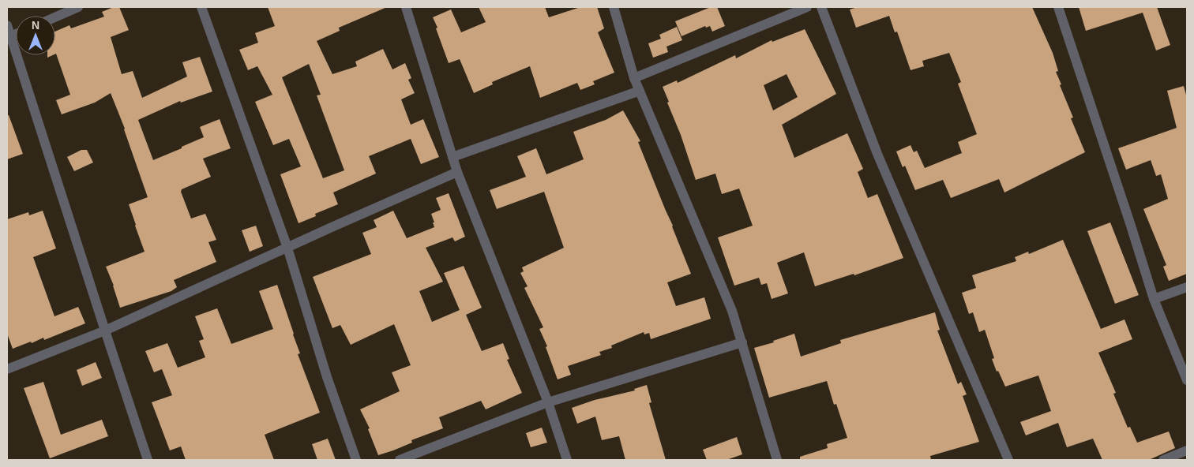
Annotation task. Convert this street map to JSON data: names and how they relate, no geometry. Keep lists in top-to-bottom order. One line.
{"north":"top"}
